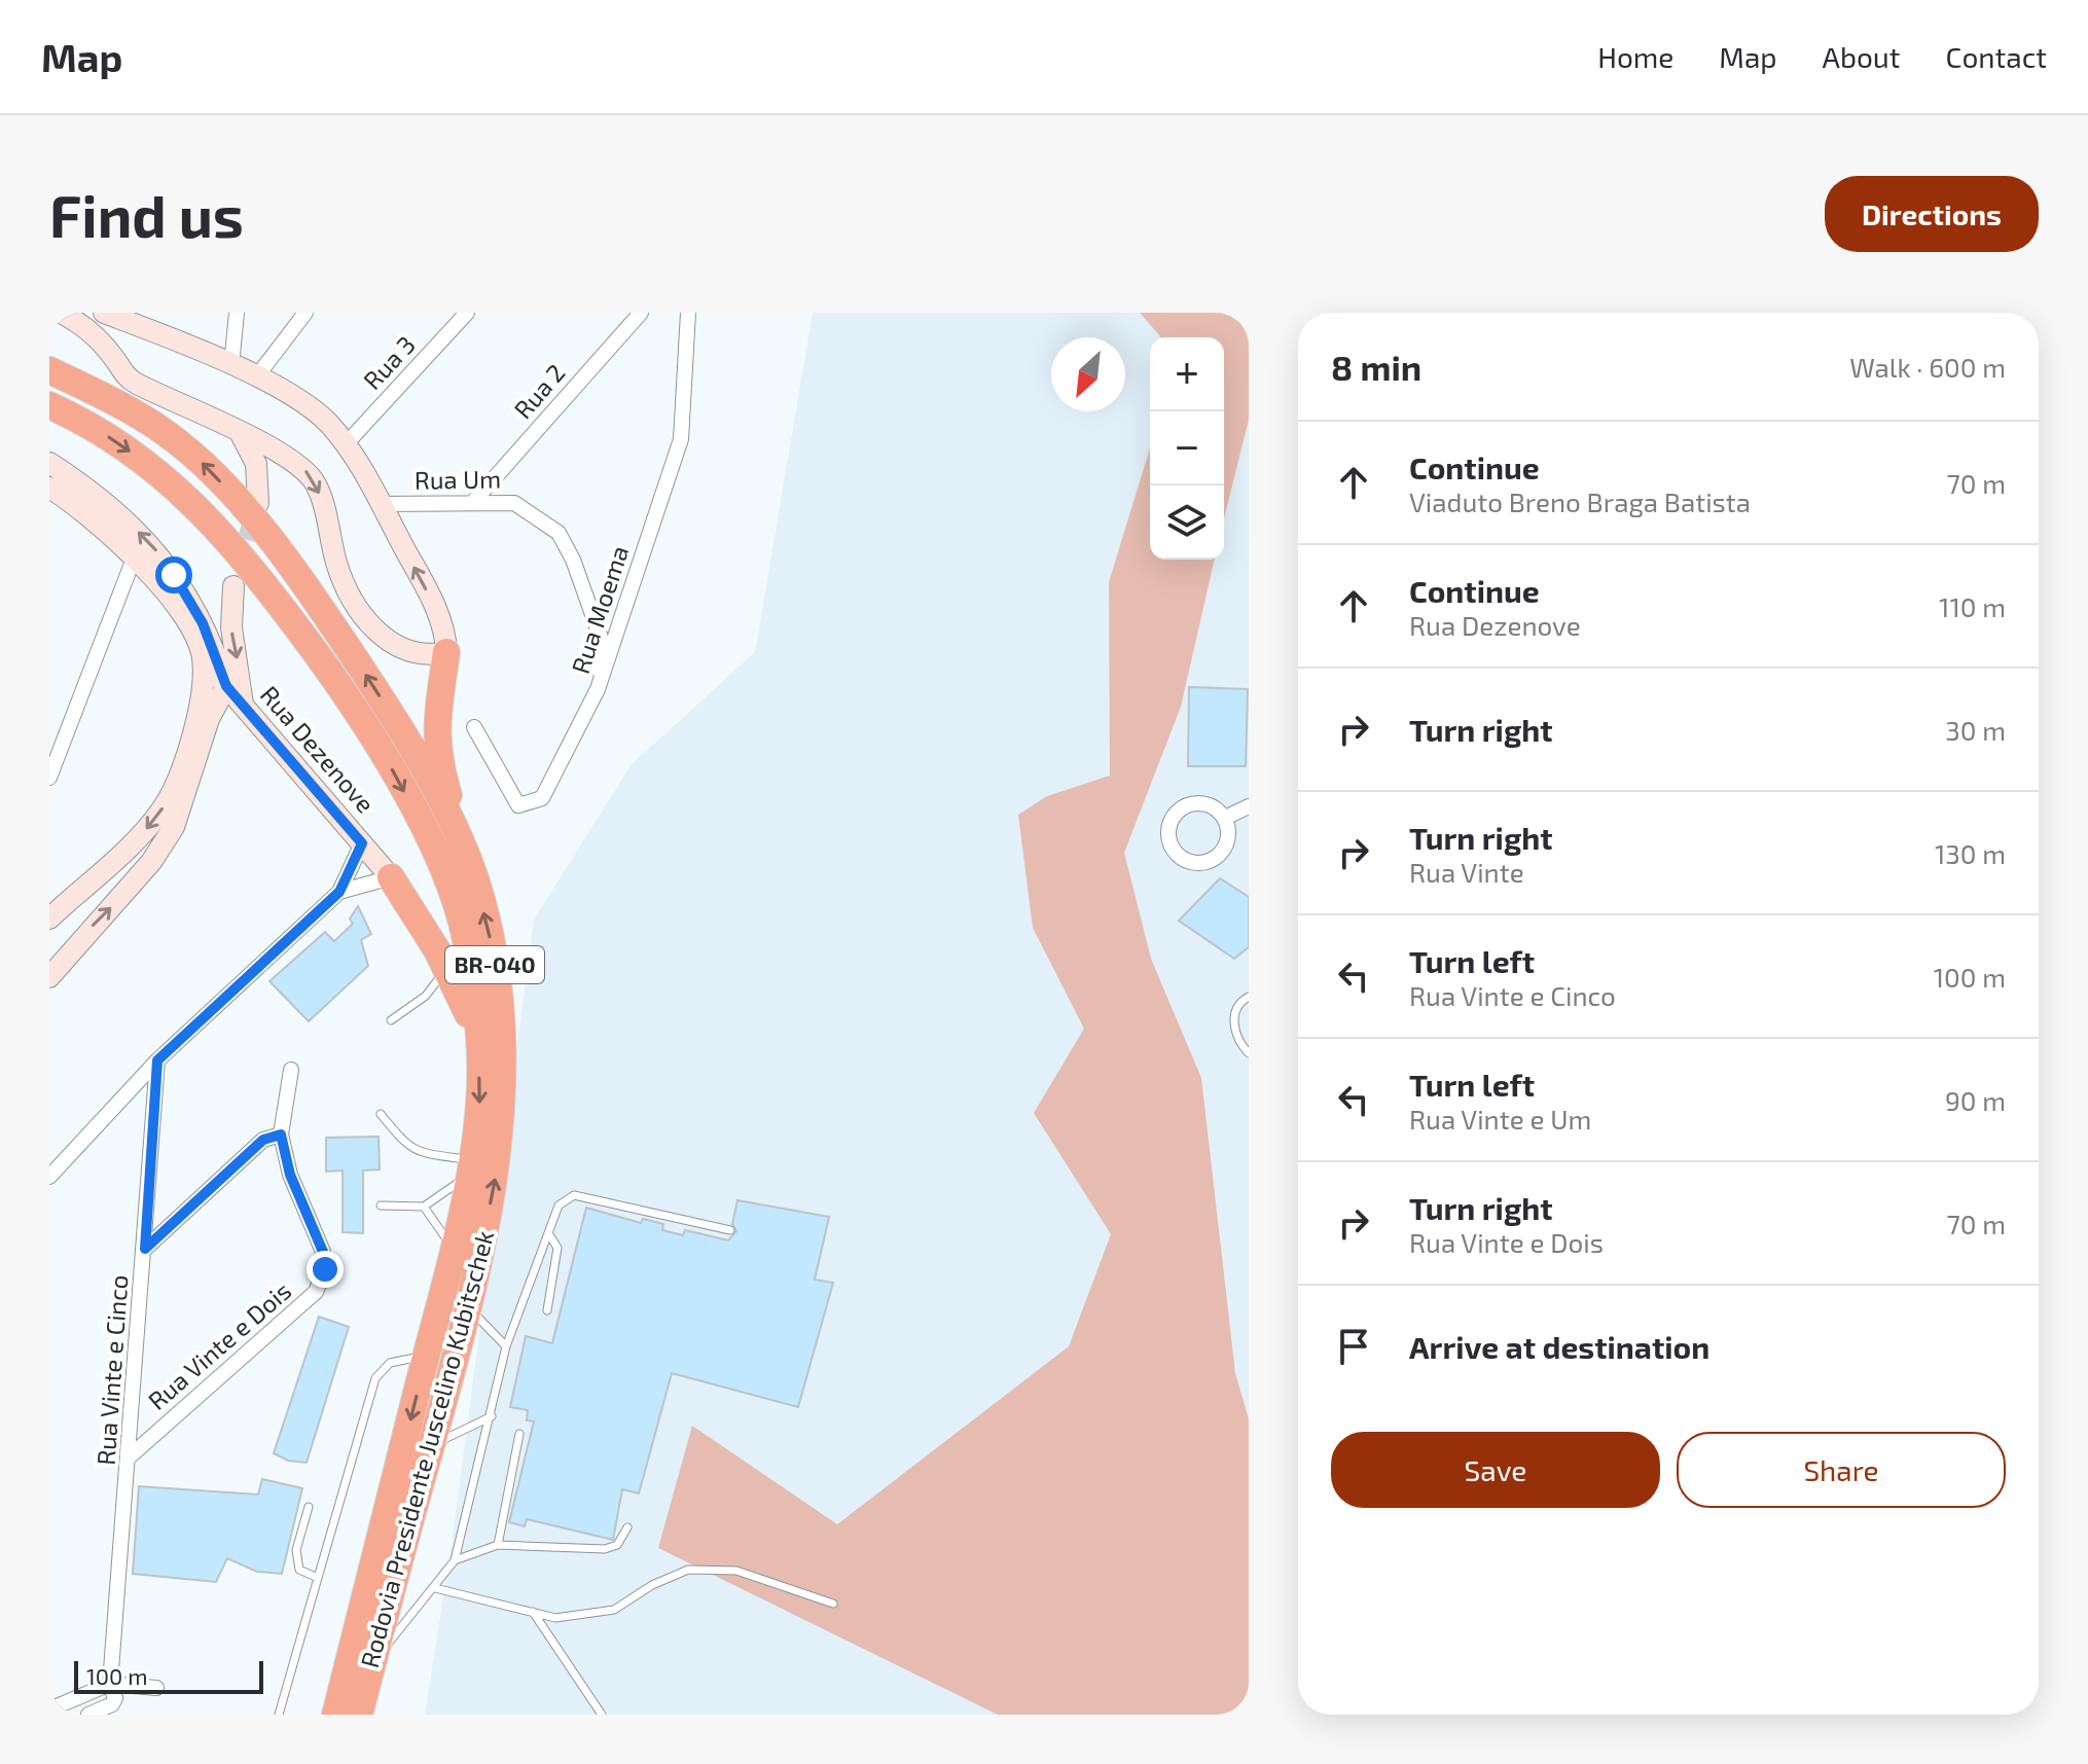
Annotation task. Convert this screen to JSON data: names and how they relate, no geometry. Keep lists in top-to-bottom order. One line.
{"streets":{"highway":["BR-040","Rodovia Presidente Juscelino Kubitschek"],"main road":["Rua Dezenove"],"street":["Rua 3","Rua 2","Rua Um","Rua Moema","Rua Vinte e Dois","Rua Vinte e Cinco"]},"crossings":[["Rua 2","Rua Um"],["Rua Um","Rua Moema"],["Rua Vinte e Dois","Rua Vinte e Cinco"]],"scale_bar":"100 m","north":"bottom left","page":{"header":"Map","nav":["Home","Map","About","Contact"],"buttons":["Directions",["Save","Share"]],"title":"Find us","heading":["8 min","Walk · 600 m"],"map_buttons":["+","−"],"list":[["Continue","Viaduto Breno Braga Batista","70 m"],["Continue","Rua Dezenove","110 m"],["Turn right","30 m"],["Turn right","Rua Vinte","130 m"],["Turn left","Rua Vinte e Cinco","100 m"],["Turn left","Rua Vinte e Um","90 m"],["Turn right","Rua Vinte e Dois","70 m"],"Arrive at destination"],"scale":"100 m"}}
